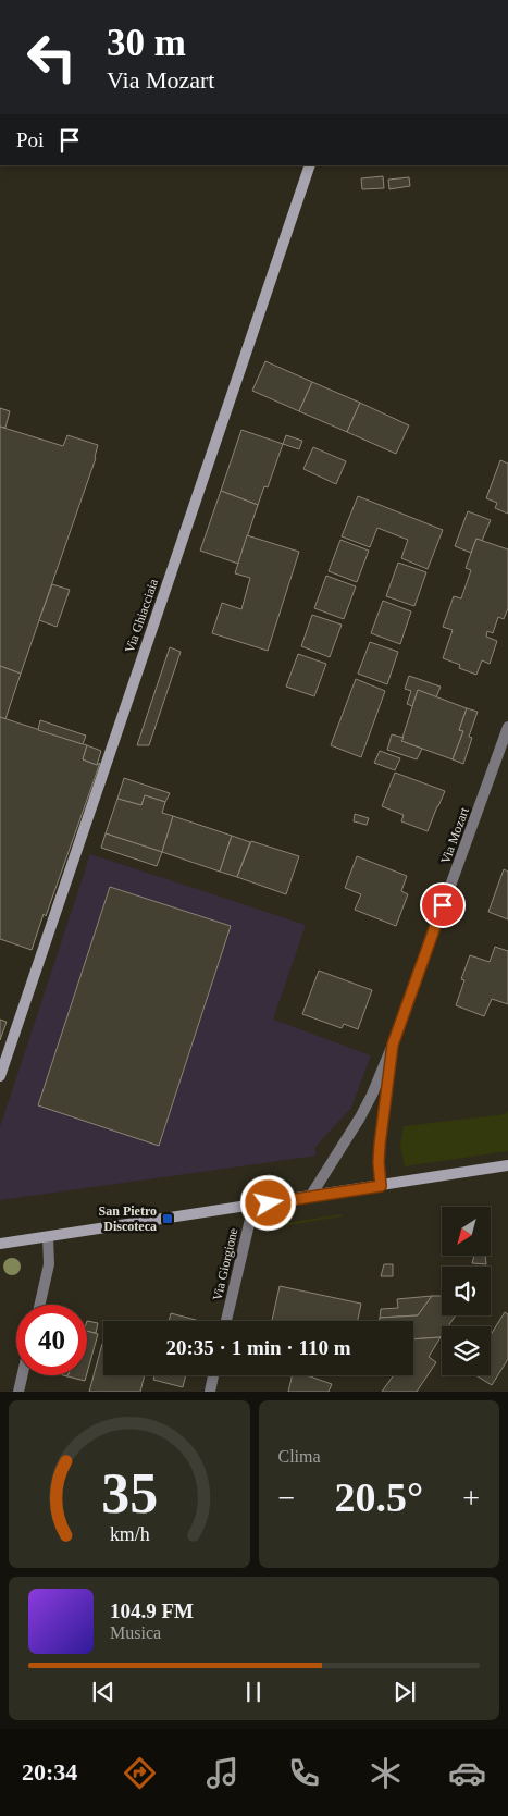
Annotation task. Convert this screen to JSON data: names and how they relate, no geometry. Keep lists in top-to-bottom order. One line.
{"streets":{"street":["Via Ghiacciaia","Via Mozart","Via Giorgione"]},"places":{"transit":["San Pietro Discoteca"]},"north":"bottom left","page":{"turn":["30 m","Via Mozart"],"then":"Poi","limit":"40","trip":"20:35 · 1 min · 110 m","tile":"Clima","heat":["−","20.5°","+"],"song":["104.9 FM","Musica"],"tabs":"20:34","gauge":["35","km/h"]}}
